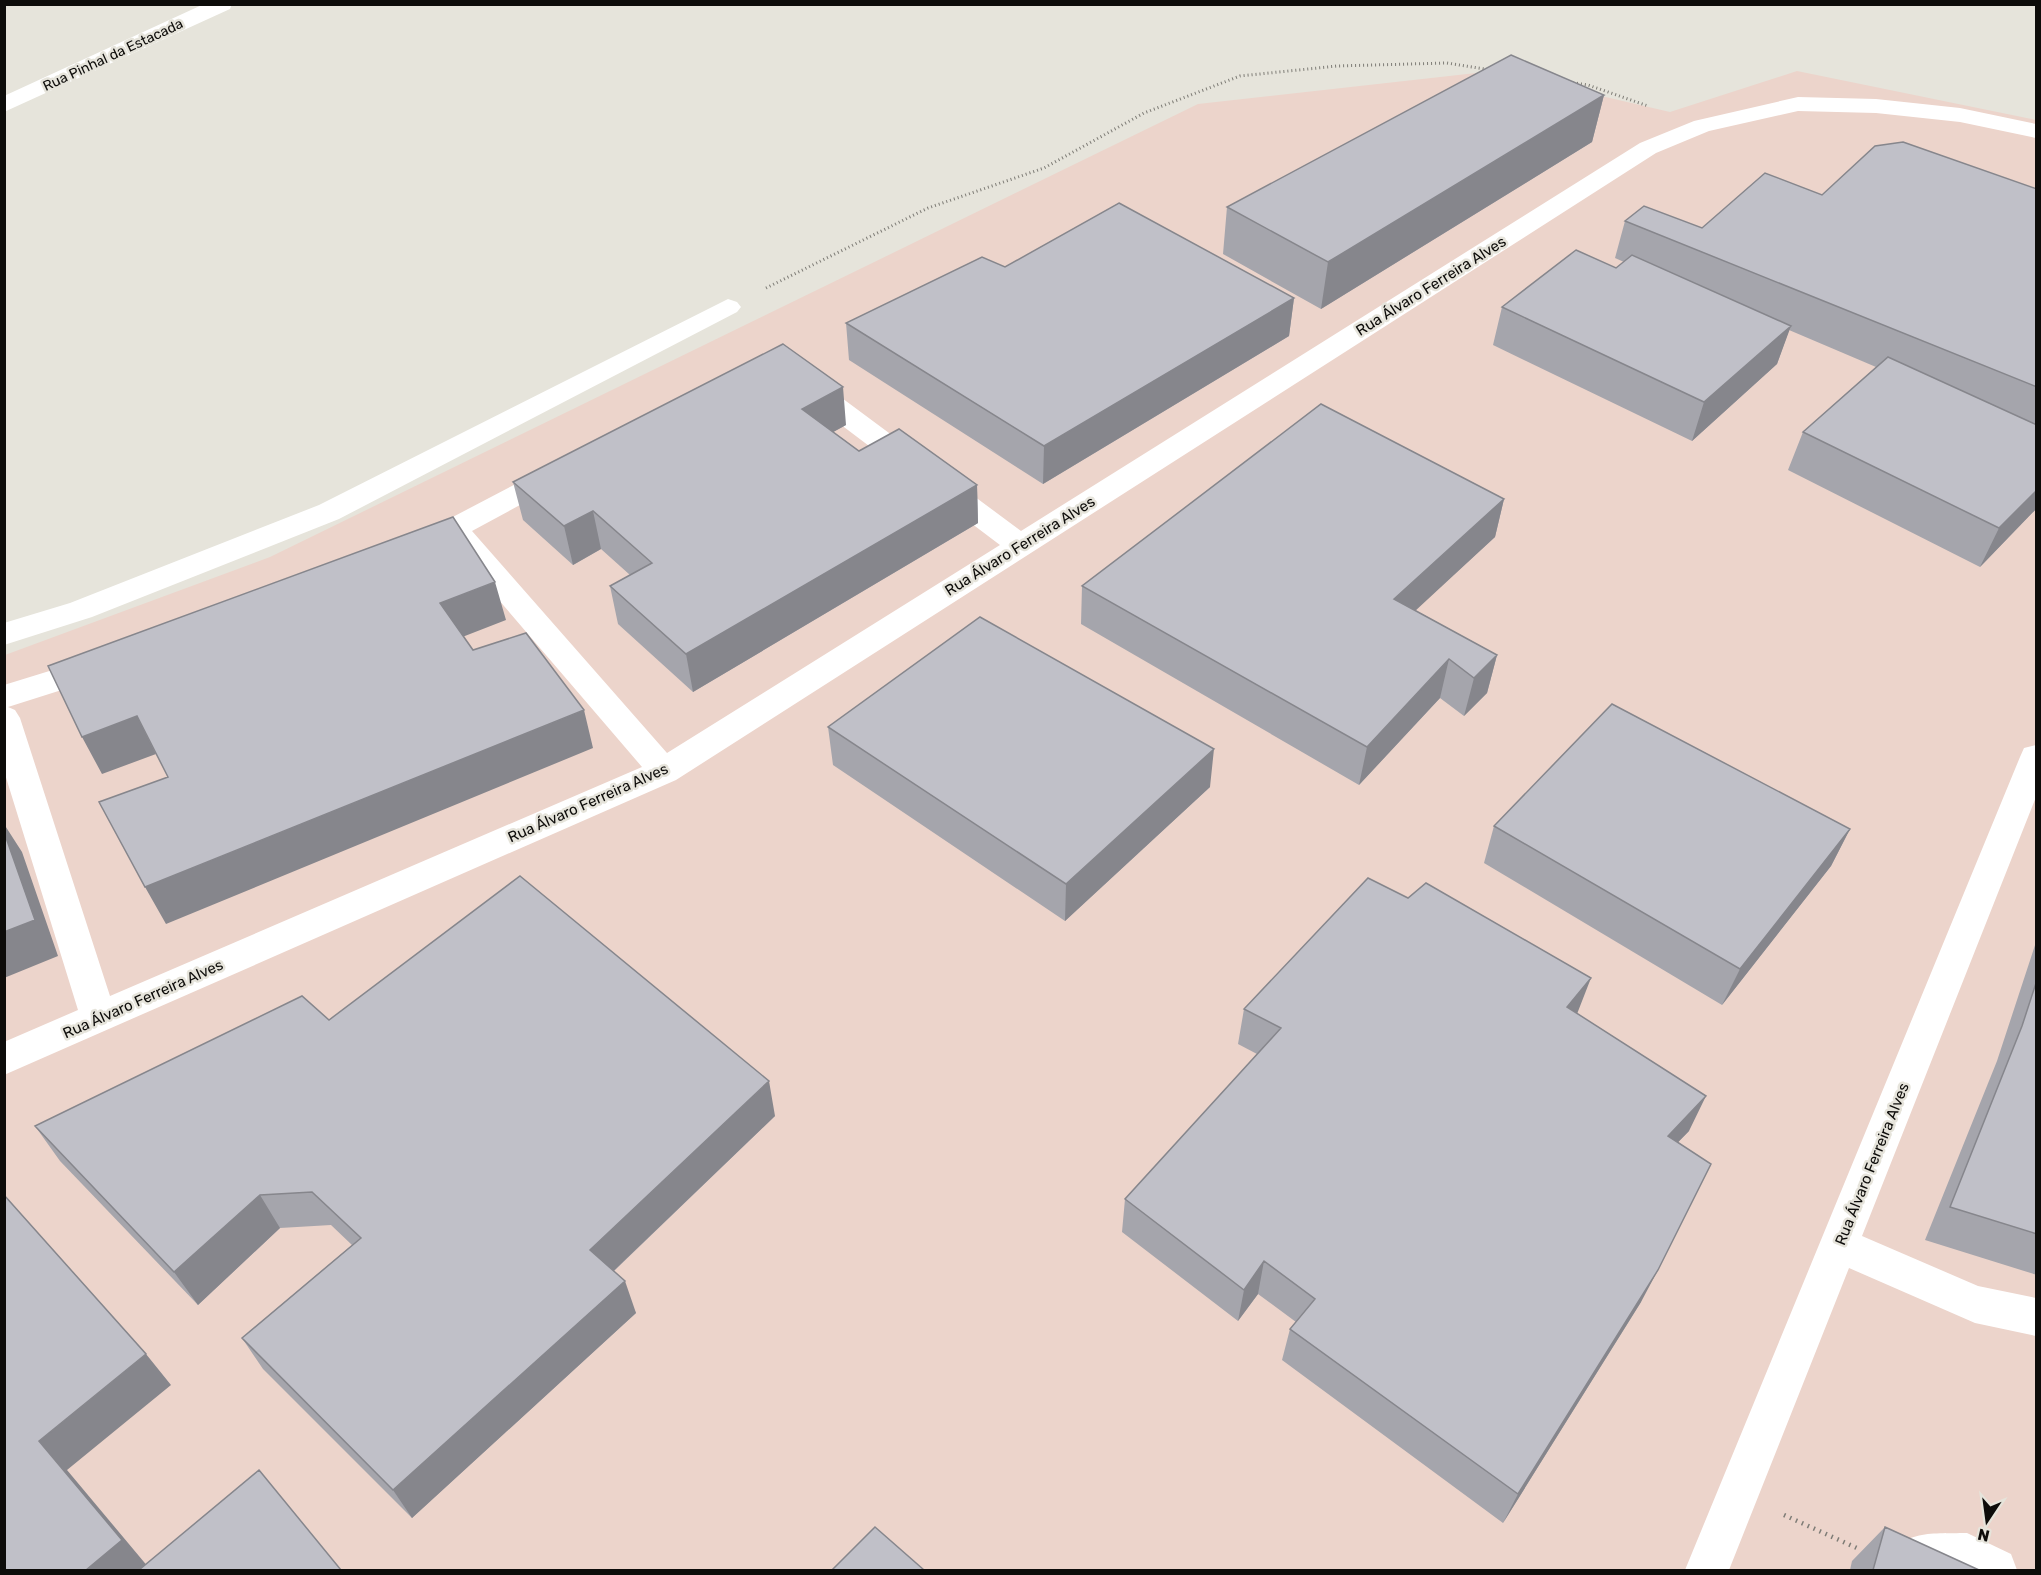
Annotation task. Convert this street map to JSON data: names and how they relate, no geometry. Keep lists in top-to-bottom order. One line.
{"streets":{"street":["Rua Pinhal da Estacada","Rua Álvaro Ferreira Alves"]},"north":"bottom"}
